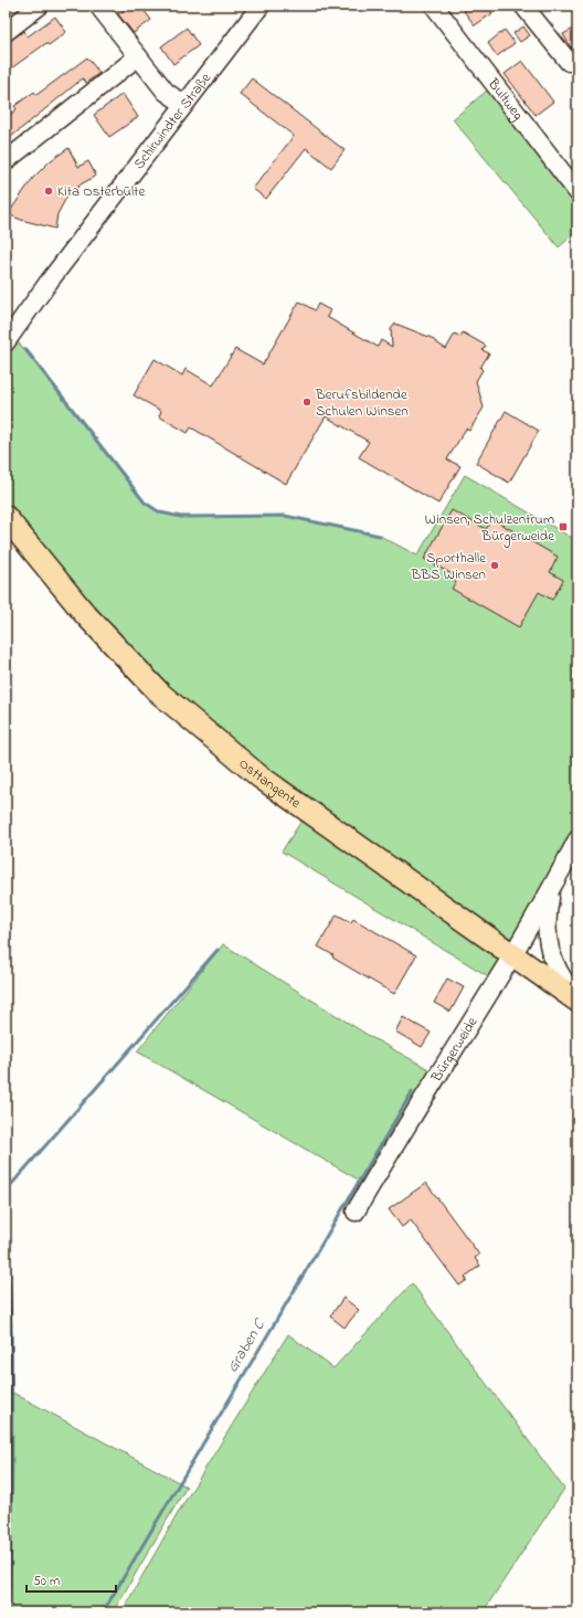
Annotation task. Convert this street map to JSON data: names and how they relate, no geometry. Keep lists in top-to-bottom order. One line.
{"streets":{"main road":["Osttangente"],"street":["Bultweg","Schirwindter Straße","Bürgerweide"]},"crossings":[["Osttangente","Bürgerweide"]],"water":["Graben C"],"places":{"other":["Kita Osterbülte","Berufsbildende Schulen Winsen","Sporthalle BBS Winsen"],"transit":["Winsen, Schulzentrum Bürgerweide"]},"scale_bar":"50 m"}
